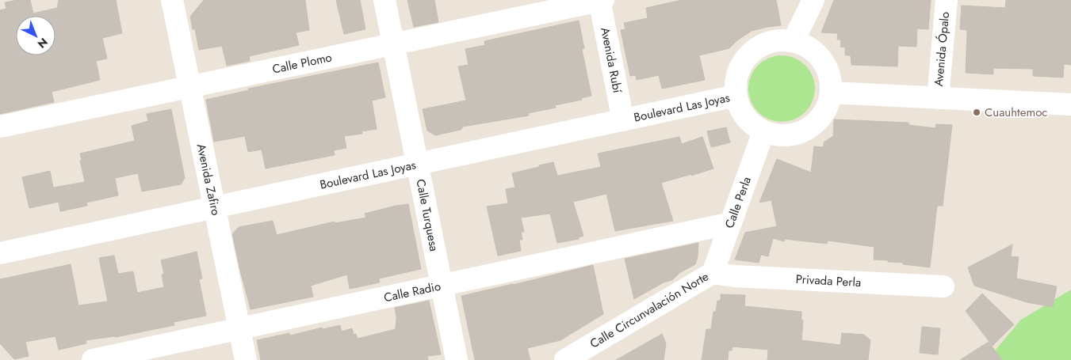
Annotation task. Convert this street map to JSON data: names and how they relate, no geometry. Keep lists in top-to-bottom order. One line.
{"streets":{"street":["Avenida Ópalo","Avenida Rubí","Calle Plomo","Boulevard Las Joyas","Avenida Zafiro","Calle Perla","Calle Turquesa","Privada Perla","Calle Radio","Calle Circunvalación Norte"]},"crossings":[["Avenida Rubí","Calle Plomo"],["Avenida Rubí","Boulevard Las Joyas"],["Calle Plomo","Avenida Zafiro"],["Calle Plomo","Calle Turquesa"],["Boulevard Las Joyas","Avenida Zafiro"],["Boulevard Las Joyas","Calle Perla"],["Boulevard Las Joyas","Calle Turquesa"],["Avenida Zafiro","Calle Radio"],["Calle Perla","Privada Perla"],["Calle Perla","Calle Radio"],["Calle Perla","Calle Circunvalación Norte"],["Calle Turquesa","Calle Radio"],["Privada Perla","Calle Circunvalación Norte"]],"places":["Cuauhtemoc"],"north":"bottom right"}
